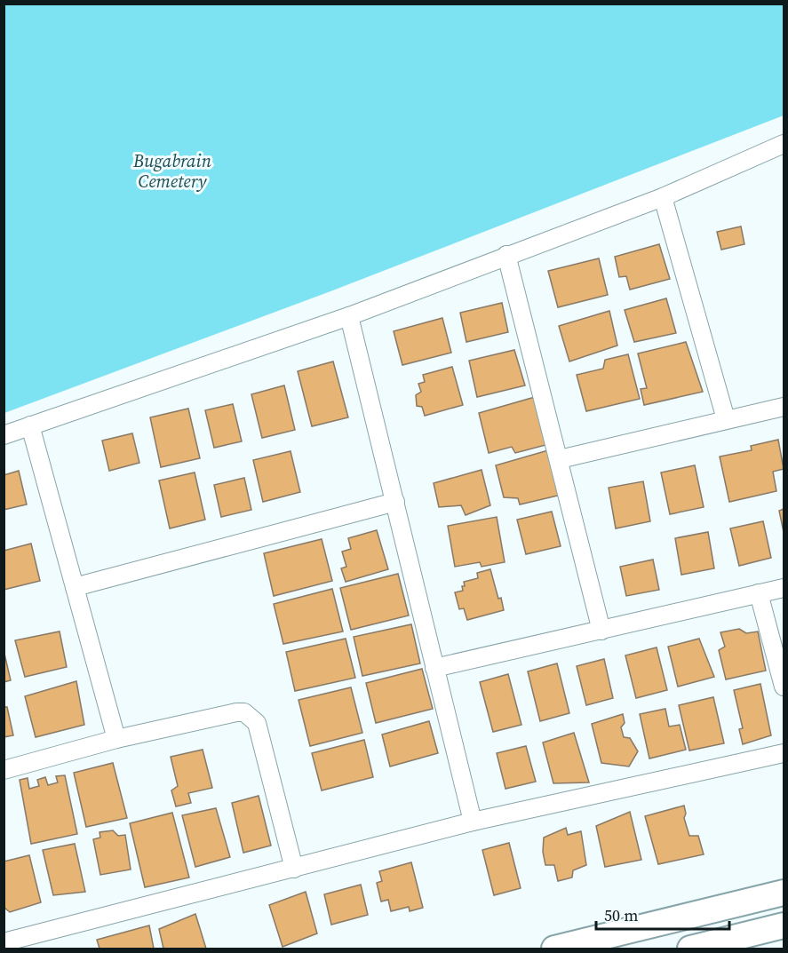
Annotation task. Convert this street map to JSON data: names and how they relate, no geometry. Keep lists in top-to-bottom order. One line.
{"parks":["Bugabrain Cemetery"],"scale_bar":"50 m"}
